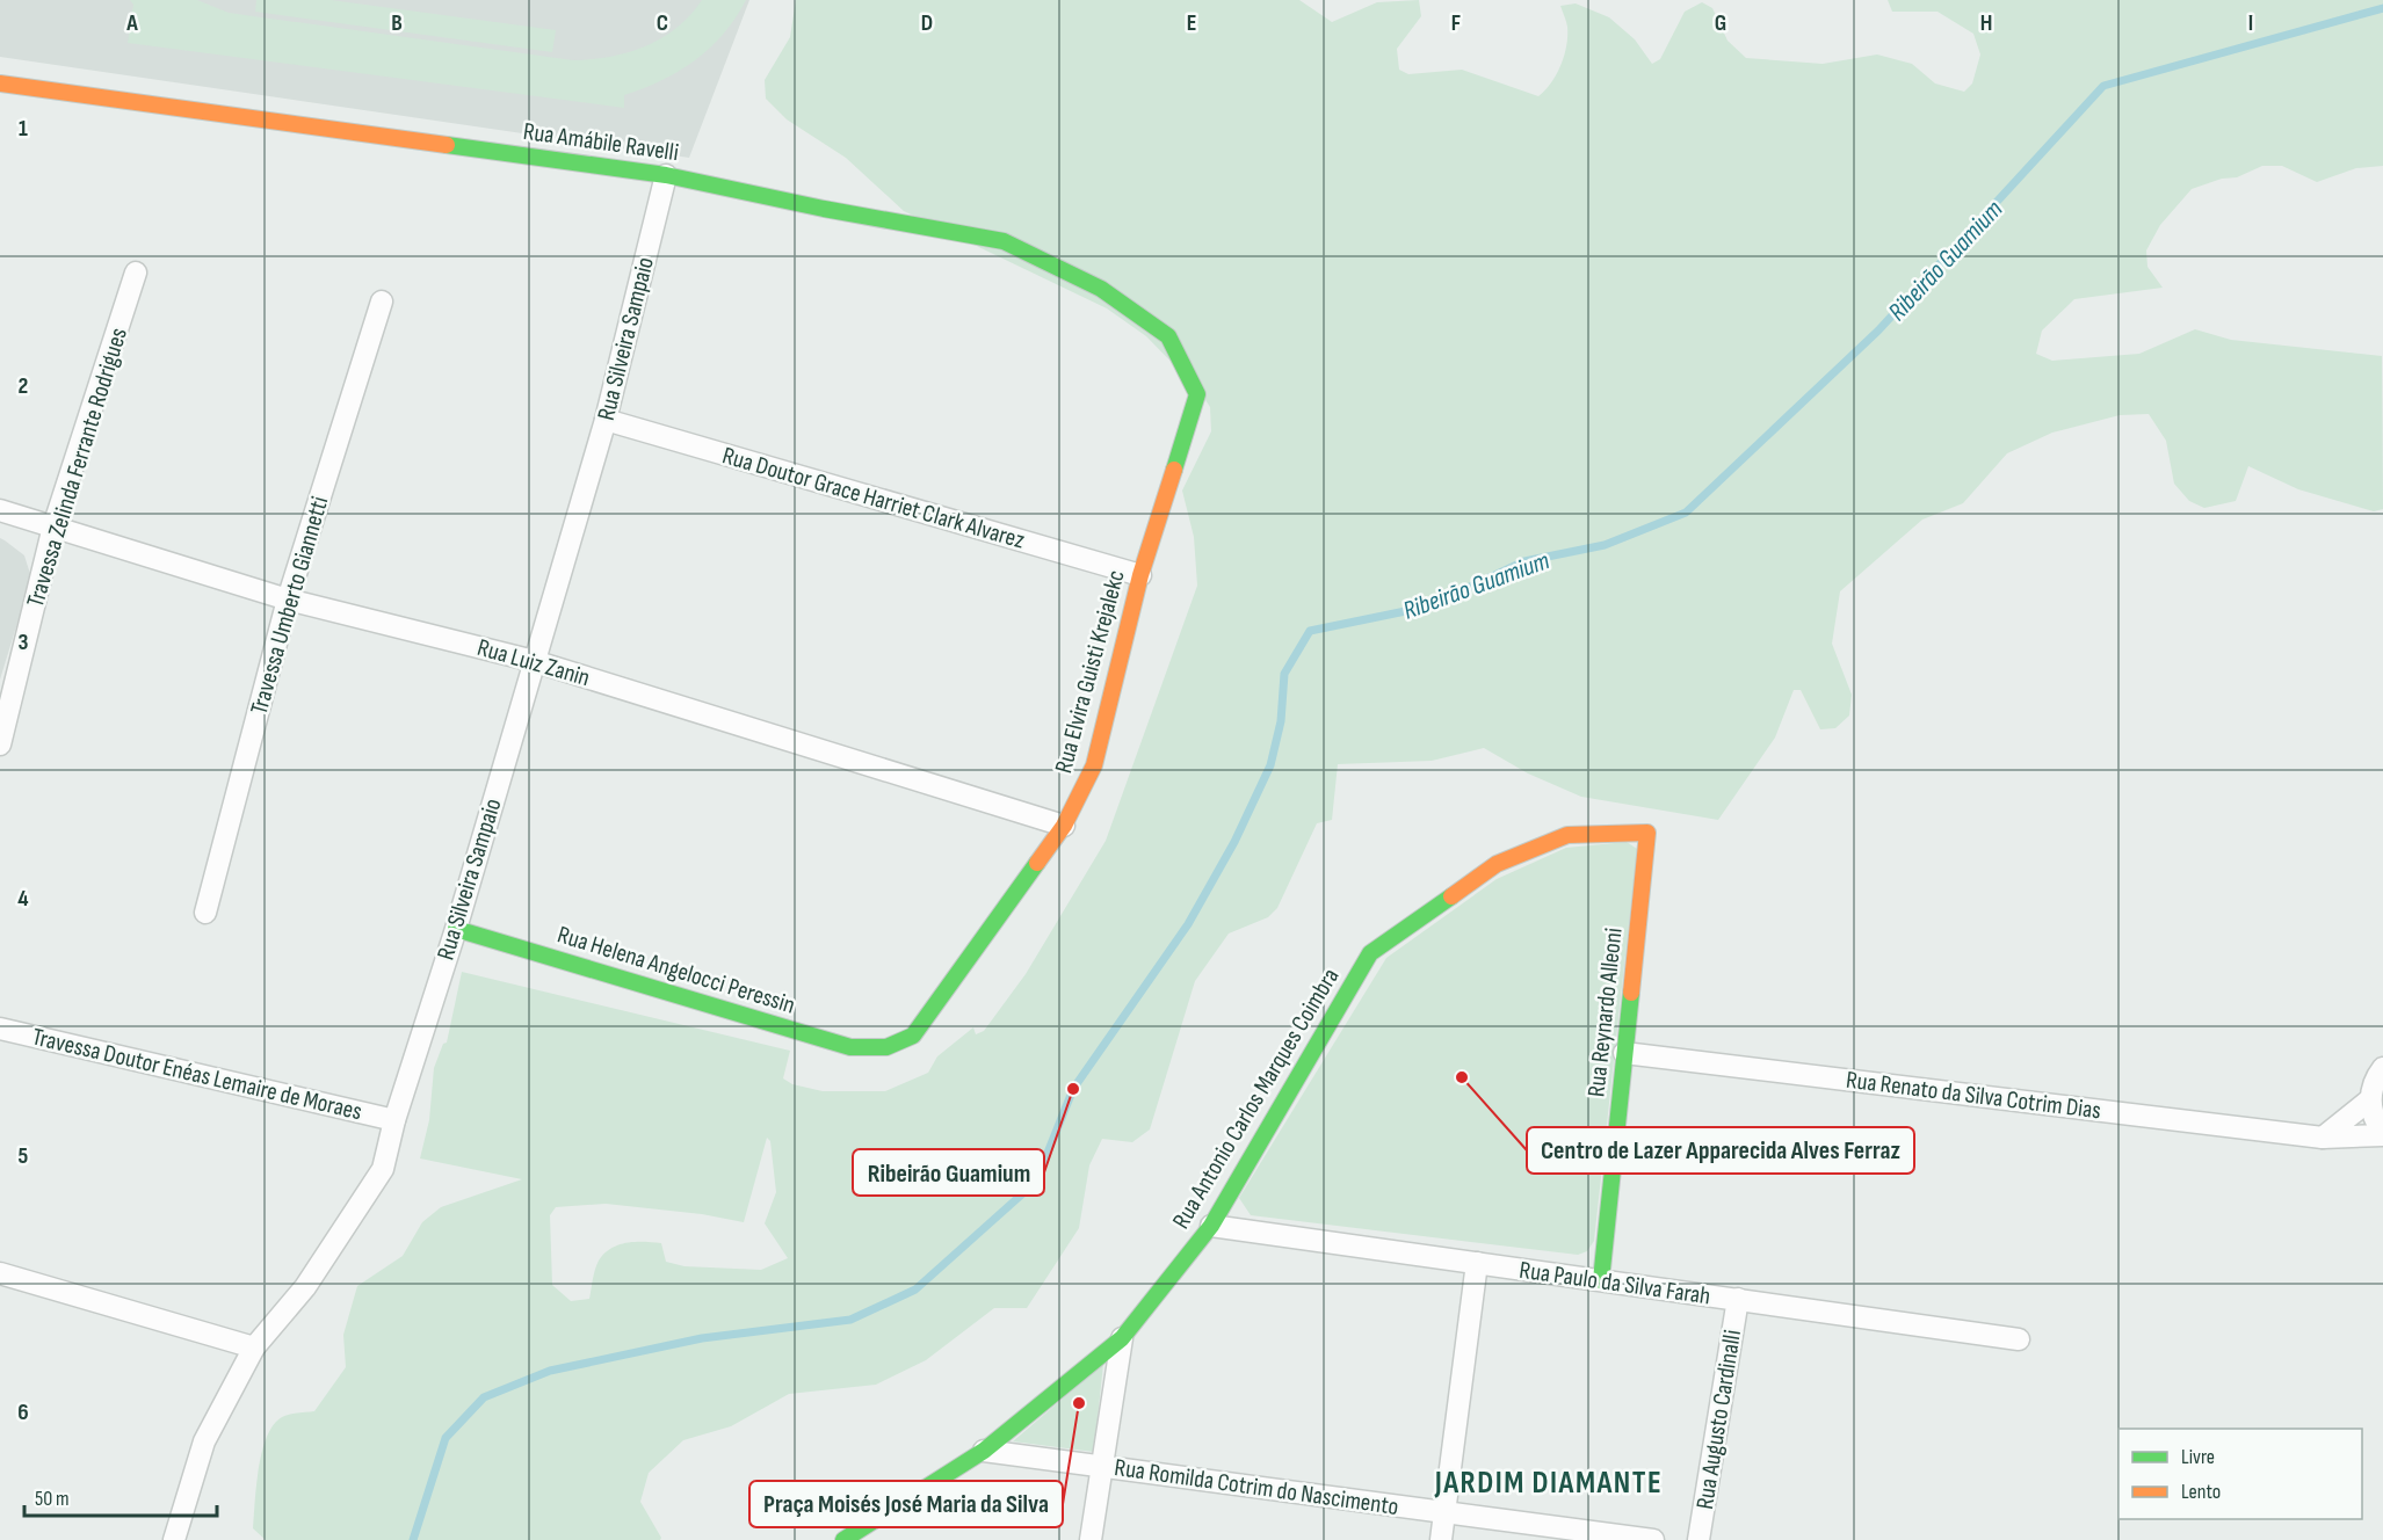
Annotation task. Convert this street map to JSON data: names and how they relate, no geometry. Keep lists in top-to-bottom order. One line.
{"streets":{"street":["Rua Amábile Ravelli","Rua Silveira Sampaio","Travessa Zelinda Ferrante Rodrigues","Rua Doutor Grace Harriet Clark Alvarez","Travessa Umberto Giannetti","Rua Luiz Zanin","Rua Elvira Guisti Krejalekc","Rua Helena Angelocci Peressin","Rua Reynardo Alleoni","Travessa Doutor Enéas Lemaire de Moraes","Rua Renato da Silva Cotrim Dias","Rua Antonio Carlos Marques Coimbra","Rua Paulo da Silva Farah","Rua Augusto Cardinalli","Rua Romilda Cotrim do Nascimento"]},"crossings":[["Rua Amábile Ravelli","Rua Silveira Sampaio"],["Rua Amábile Ravelli","Rua Elvira Guisti Krejalekc"],["Rua Silveira Sampaio","Rua Doutor Grace Harriet Clark Alvarez"],["Rua Silveira Sampaio","Rua Luiz Zanin"],["Rua Silveira Sampaio","Rua Helena Angelocci Peressin"],["Rua Silveira Sampaio","Travessa Doutor Enéas Lemaire de Moraes"],["Travessa Zelinda Ferrante Rodrigues","Rua Luiz Zanin"],["Rua Doutor Grace Harriet Clark Alvarez","Rua Elvira Guisti Krejalekc"],["Travessa Umberto Giannetti","Rua Luiz Zanin"],["Rua Luiz Zanin","Rua Elvira Guisti Krejalekc"],["Rua Elvira Guisti Krejalekc","Rua Helena Angelocci Peressin"],["Rua Reynardo Alleoni","Rua Renato da Silva Cotrim Dias"],["Rua Reynardo Alleoni","Rua Antonio Carlos Marques Coimbra"],["Rua Reynardo Alleoni","Rua Paulo da Silva Farah"],["Rua Antonio Carlos Marques Coimbra","Rua Paulo da Silva Farah"],["Rua Antonio Carlos Marques Coimbra","Rua Romilda Cotrim do Nascimento"],["Rua Paulo da Silva Farah","Rua Augusto Cardinalli"]],"districts":["JARDIM DIAMANTE"],"water":["Ribeirão Guamium"],"places":["Centro de Lazer Apparecida Alves Ferraz","Ribeirão Guamium","Praça Moisés José Maria da Silva"],"legend":["Livre","Lento"],"scale_bar":"50 m","grid":{"columns":["A","B","C","D","E","F","G","H","I"],"rows":["1","2","3","4","5","6"]}}
